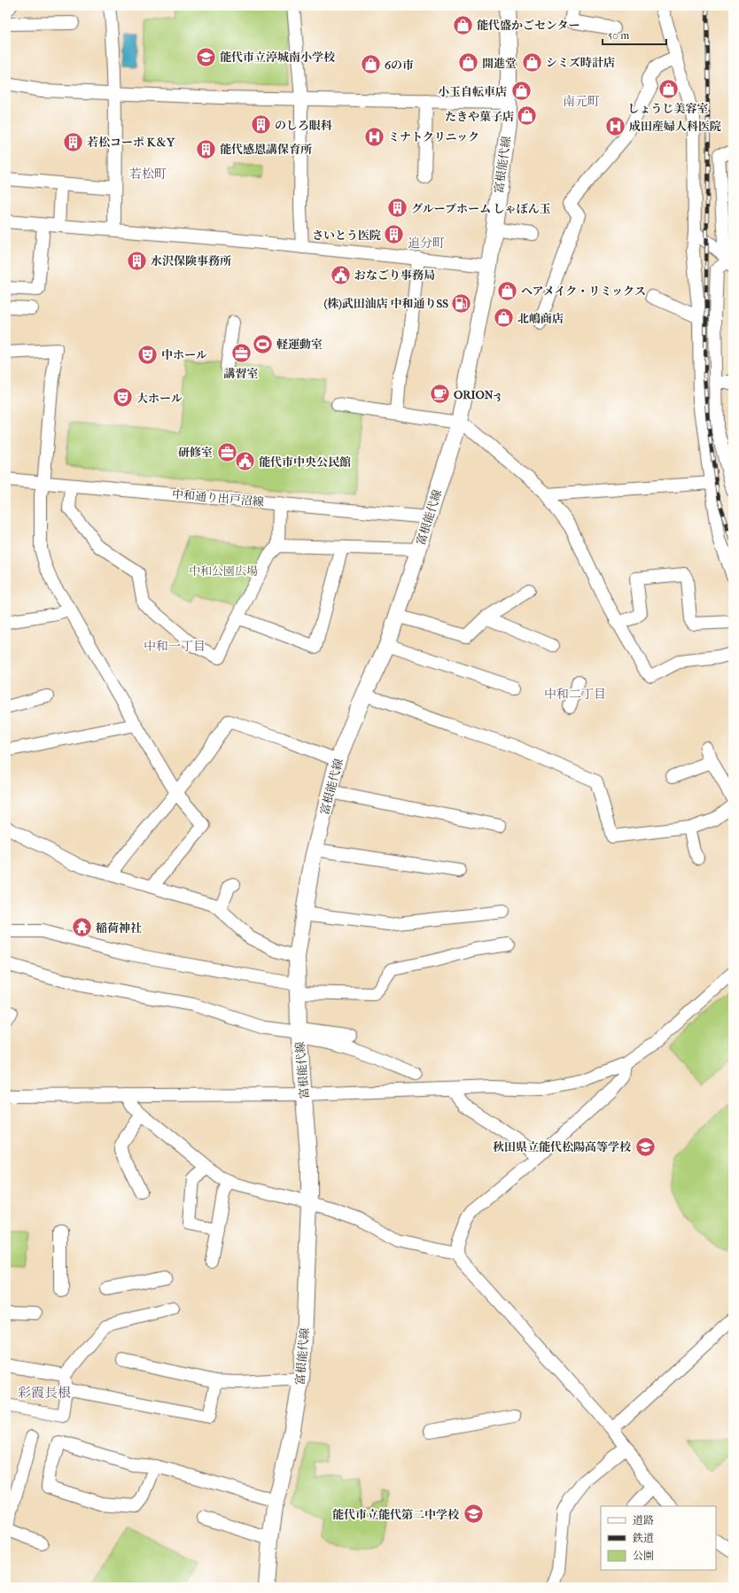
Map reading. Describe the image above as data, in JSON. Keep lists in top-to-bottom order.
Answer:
{
  "streets": {
    "main road": ["富根能代線"],
    "street": ["中和通り出戸沼線"]
  },
  "crossings": [
    ["富根能代線", "中和通り出戸沼線"]
  ],
  "districts": [
    "南元町",
    "若松町",
    "追分町",
    "中和一丁目",
    "中和二丁目",
    "彩霞長根"
  ],
  "parks": ["中和公園広場"],
  "places": {
    "shop": [
      "能代盛かごセンター",
      "シミズ時計店",
      "開進堂",
      "6の市",
      "しょうじ美容室",
      "小玉自転車店",
      "たきや菓子店",
      "ヘアメイク・リミックス",
      "北嶋商店"
    ],
    "school or university": ["能代市立渟城南小学校", "秋田県立能代松陽高等学校", "能代市立能代第二中学校"],
    "building": [
      "のしろ眼科",
      "若松コーポ K＆Y",
      "能代感恩講保育所",
      "グループホーム しゃぼん玉",
      "さいとう医院",
      "水沢保険事務所"
    ],
    "hospital": ["成田産婦人科医院", "ミナトクリニック"],
    "public building": ["おなごり事務局", "能代市中央公民館"],
    "fuel station": ["(株)武田油店 中和通りSS"],
    "sports": ["軽運動室"],
    "office": ["講習室", "研修室"],
    "theatre": ["中ホール", "大ホール"],
    "cafe": ["ORION-3"],
    "temple": ["稲荷神社"]
  },
  "legend": ["道路", "鉄道", "公園"],
  "scale_bar": "50 m"
}
